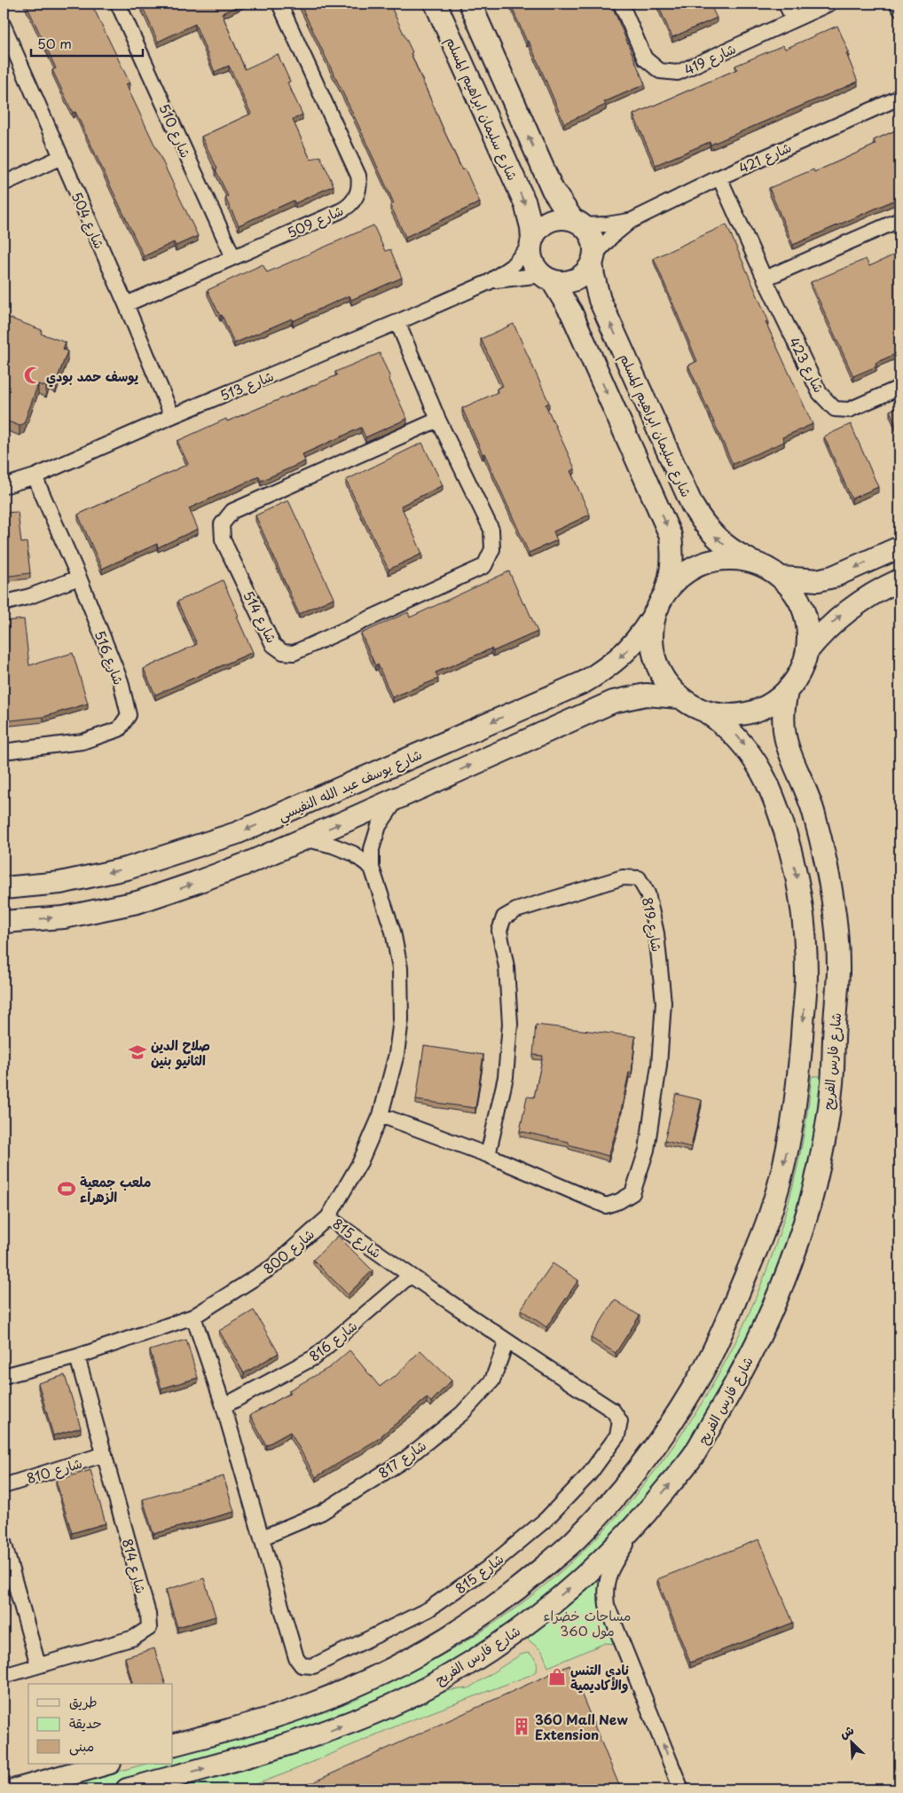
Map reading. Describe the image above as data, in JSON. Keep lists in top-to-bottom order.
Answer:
{
  "streets": {
    "street": [
      "شارع 419",
      "شارع سليمان ابراهيم المسلم",
      "شارع 510",
      "شارع 421",
      "شارع 504",
      "شارع 509",
      "شارع 423",
      "شارع 513",
      "شارع 514",
      "شارع 516",
      "شارع يوسف عبد الله النفيسي",
      "شارع 819",
      "شارع فارس الفريح",
      "شارع 815",
      "شارع 800",
      "شارع 816",
      "شارع 817",
      "شارع 810",
      "شارع 814"
    ]
  },
  "crossings": [
    ["شارع سليمان ابراهيم المسلم", "شارع 421"],
    ["شارع سليمان ابراهيم المسلم", "شارع 513"],
    ["شارع سليمان ابراهيم المسلم", "شارع يوسف عبد الله النفيسي"],
    ["شارع سليمان ابراهيم المسلم", "شارع فارس الفريح"],
    ["شارع 510", "شارع 509"],
    ["شارع 421", "شارع 423"],
    ["شارع 421", "شارع 513"],
    ["شارع 504", "شارع 509"],
    ["شارع 504", "شارع 513"],
    ["شارع 513", "شارع 514"],
    ["شارع 513", "شارع 516"],
    ["شارع يوسف عبد الله النفيسي", "شارع فارس الفريح"],
    ["شارع 819", "شارع 800"],
    ["شارع 815", "شارع 800"],
    ["شارع 815", "شارع 816"],
    ["شارع 815", "شارع 817"],
    ["شارع 800", "شارع 814"],
    ["شارع 810", "شارع 814"]
  ],
  "one_way": ["شارع فارس الفريح"],
  "parks": ["مساحات خضراء 360 مول"],
  "places": {
    "mosque": ["يوسف حمد بودي"],
    "school or university": ["صلاح الدين الثانيو بنين"],
    "sports": ["ملعب جمعية الزهراء"],
    "shop": ["نادي التنس والأكاديمية"],
    "building": ["360 Mall New Extension"]
  },
  "legend": ["طريق", "حديقة", "مبنى"],
  "scale_bar": "50 m",
  "north": "top left"
}
